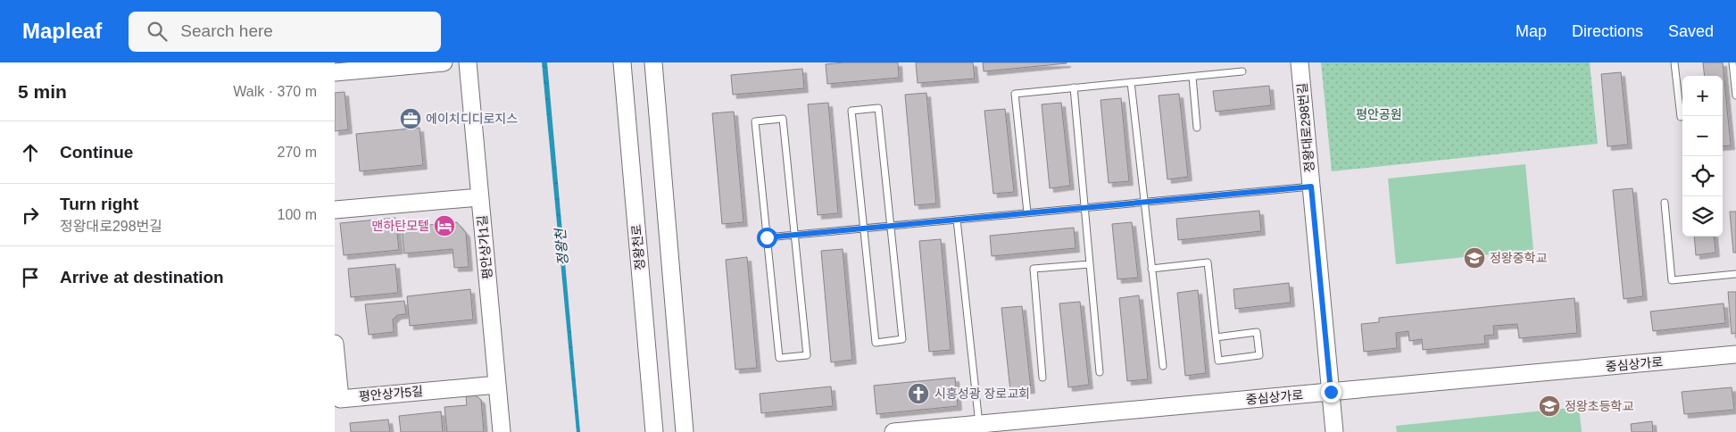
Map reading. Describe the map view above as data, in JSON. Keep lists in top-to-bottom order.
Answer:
{
  "streets": {
    "street": [
      "정왕대로298번길",
      "평안상가1길",
      "정왕천로",
      "중심상가로",
      "평안상가5길"
    ]
  },
  "crossings": [
    ["정왕대로298번길", "중심상가로"],
    ["평안상가1길", "평안상가5길"]
  ],
  "water": ["정왕천"],
  "parks": ["평안공원"],
  "places": {
    "office": ["에이치디디로지스"],
    "hotel": ["맨하탄모텔"],
    "school or university": ["정왕중학교", "정왕초등학교"],
    "church": ["시흥성광 장로교회"]
  },
  "page": {
    "header": "Mapleaf",
    "search": "Search here",
    "nav": ["Map", "Directions", "Saved"],
    "heading": ["5 min", "Walk · 370 m"],
    "map_buttons": ["+", "−"],
    "list": [
      ["Continue", "270 m"],
      ["Turn right", "정왕대로298번길", "100 m"],
      "Arrive at destination"
    ]
  }
}
